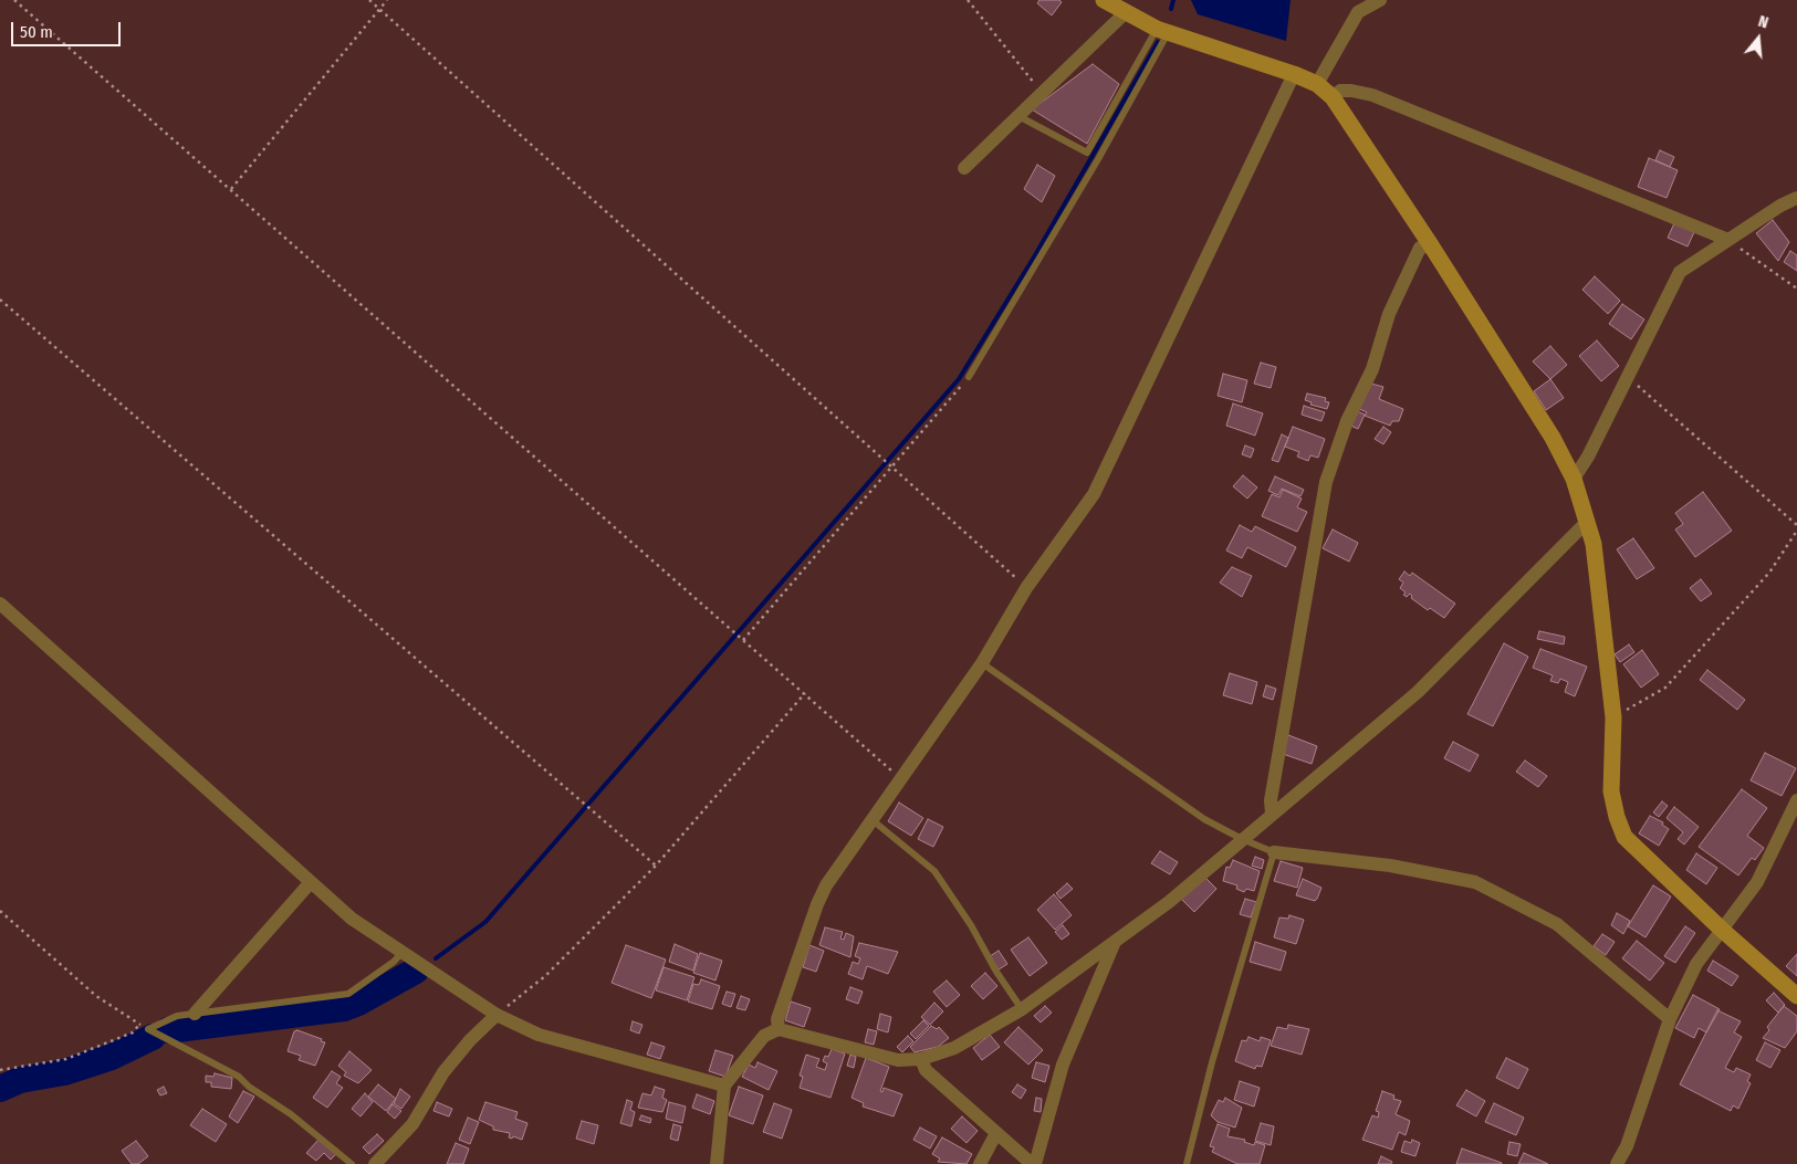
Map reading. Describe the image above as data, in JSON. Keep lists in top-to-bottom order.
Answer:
{
  "scale_bar": "50 m",
  "north": "top"
}
